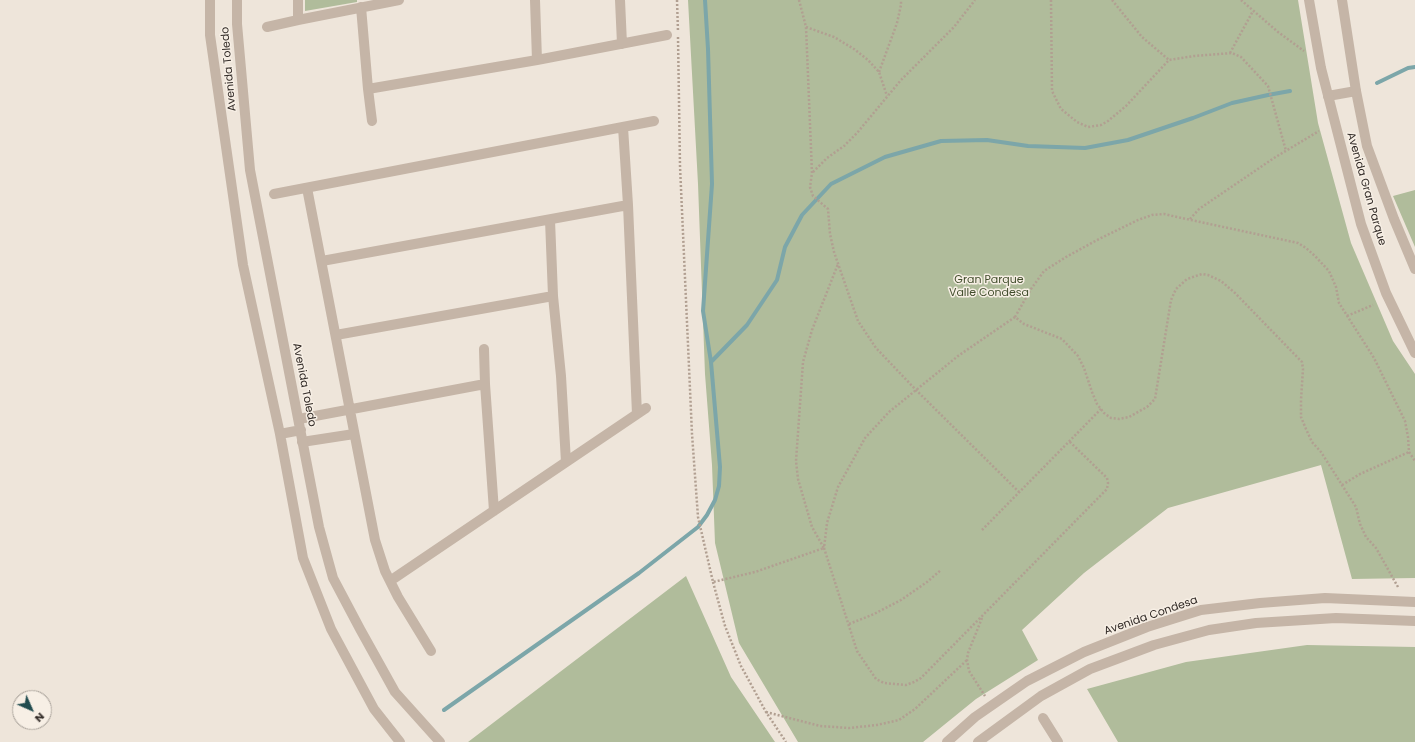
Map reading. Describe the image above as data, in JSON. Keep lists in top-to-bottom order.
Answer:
{
  "streets": {
    "street": ["Avenida Toledo", "Avenida Gran Parque", "Avenida Condesa"]
  },
  "parks": ["Gran Parque Valle Condesa"],
  "north": "bottom right"
}
